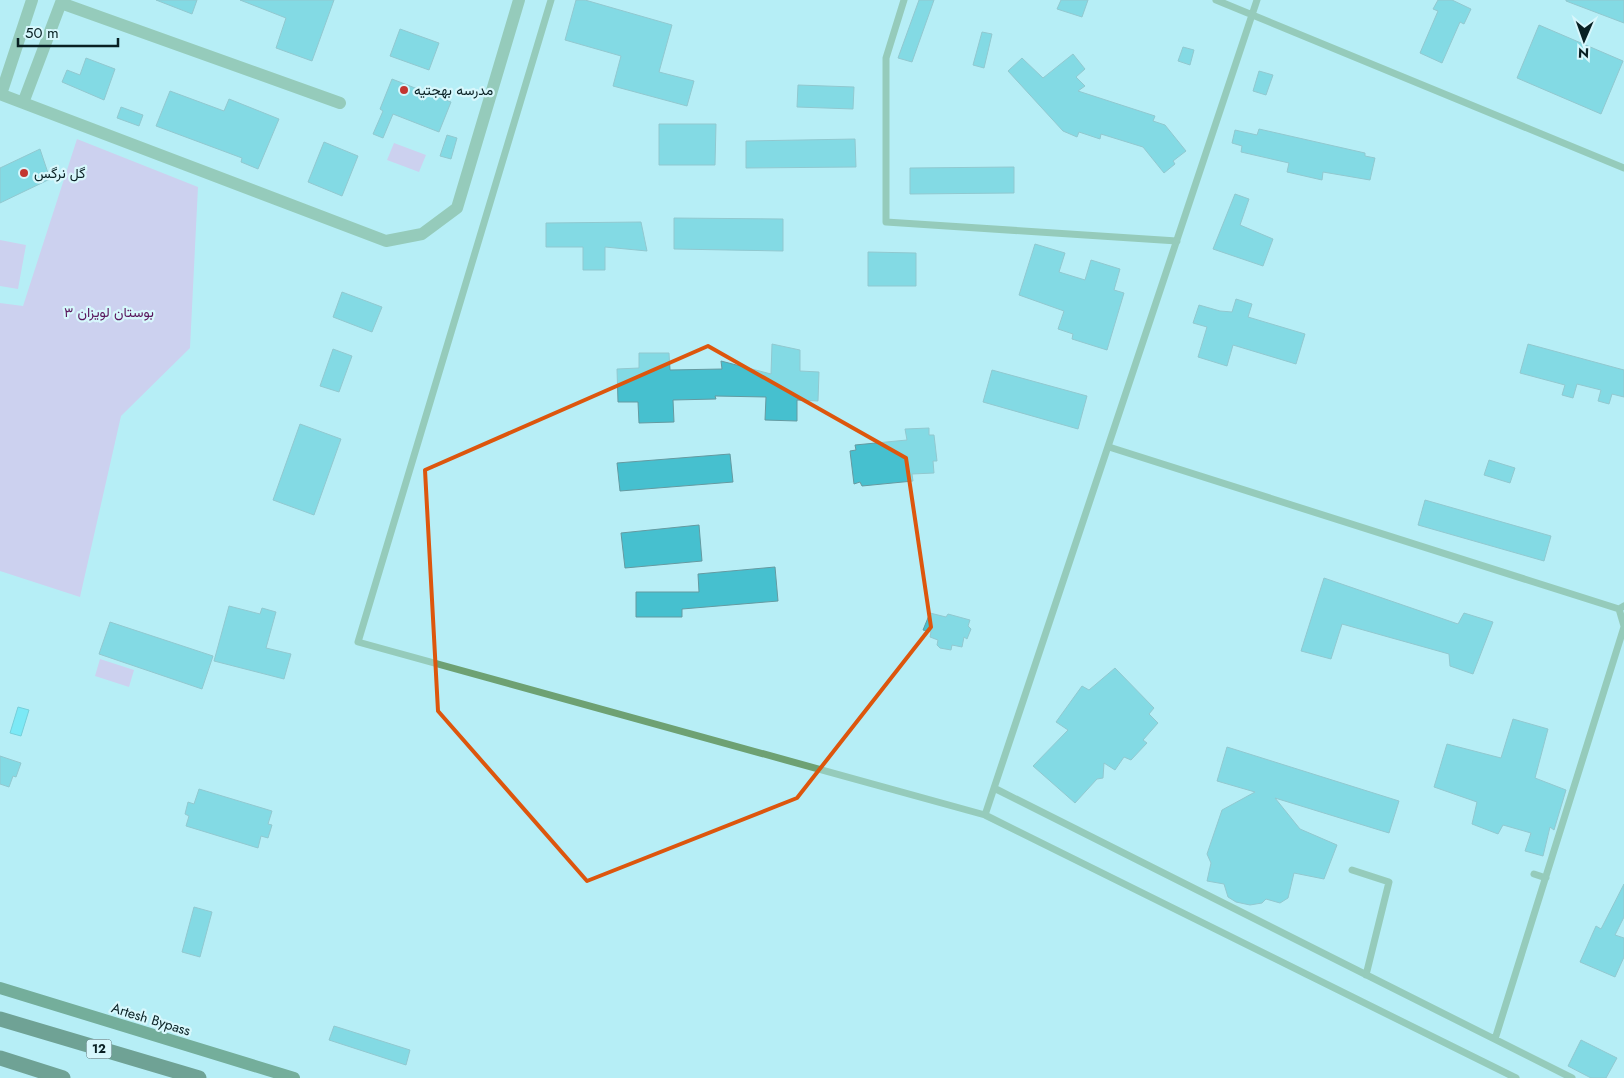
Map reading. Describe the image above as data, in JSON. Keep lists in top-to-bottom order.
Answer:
{
  "streets": {
    "highway": ["12"],
    "main road": ["Artesh Bypass"]
  },
  "parks": ["بوستان لویزان ۳"],
  "places": ["مدرسه بهجتیه", "گل نرگس"],
  "scale_bar": "50 m",
  "north": "bottom"
}
